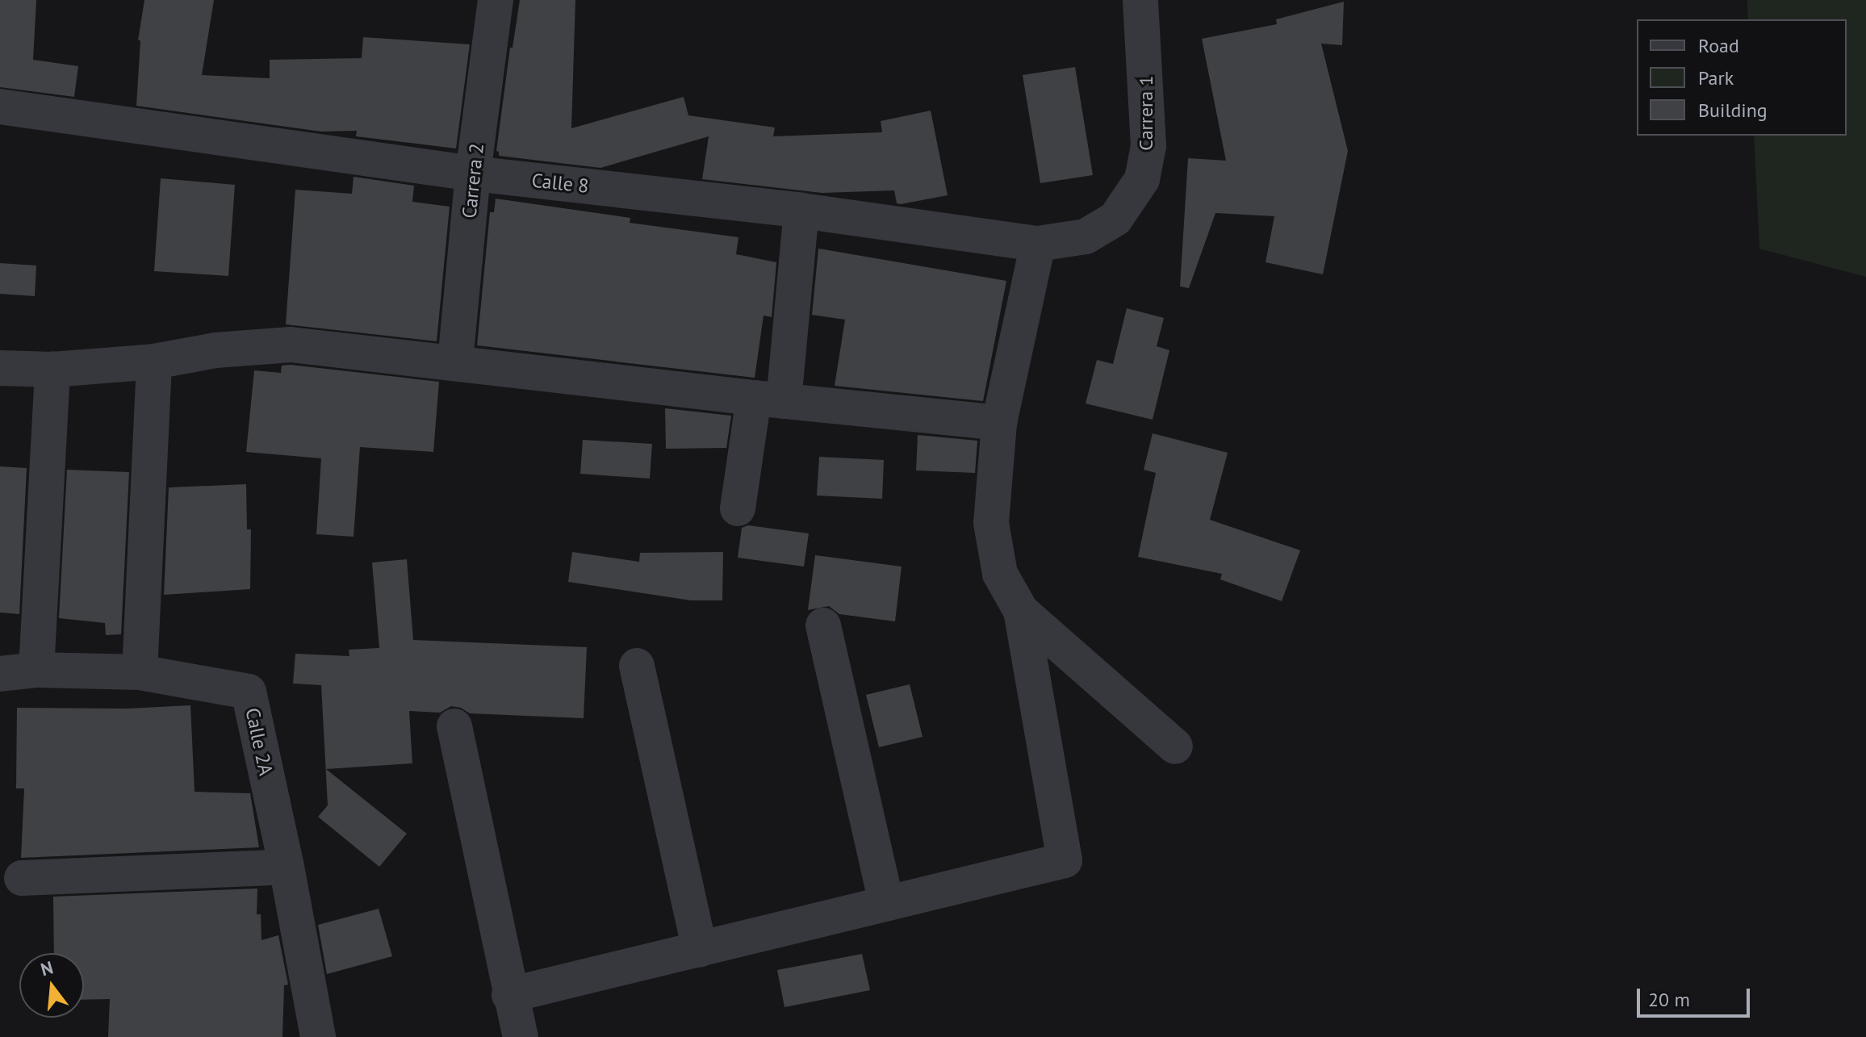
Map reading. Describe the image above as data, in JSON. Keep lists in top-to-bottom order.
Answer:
{
  "streets": {
    "street": [
      "Carrera 1",
      "Carrera 2",
      "Calle 8",
      "Calle 2A"
    ]
  },
  "crossings": [
    ["Carrera 1", "Calle 8"],
    ["Carrera 2", "Calle 8"]
  ],
  "legend": ["Road", "Park", "Building"],
  "scale_bar": "20 m",
  "north": "top"
}
